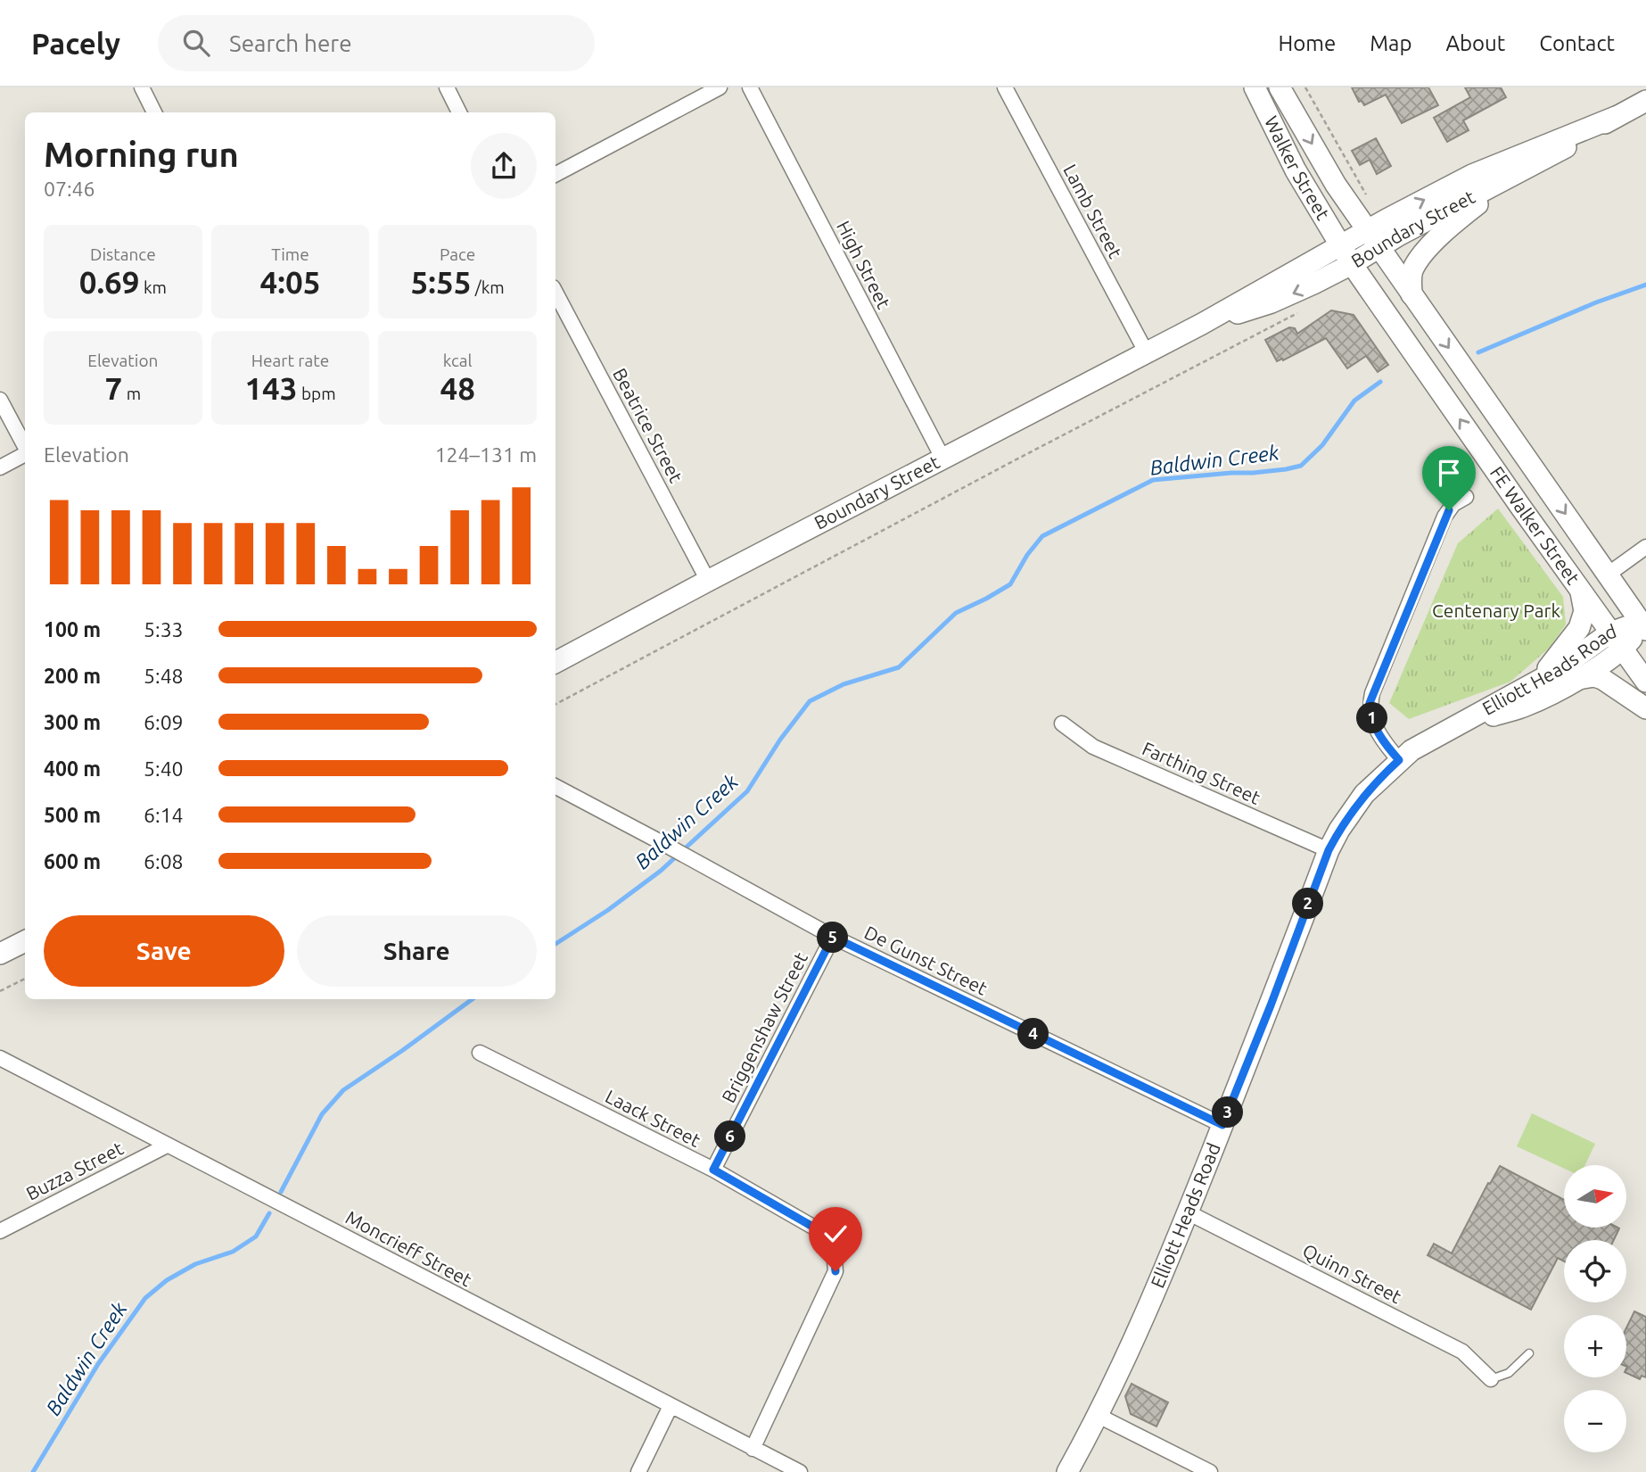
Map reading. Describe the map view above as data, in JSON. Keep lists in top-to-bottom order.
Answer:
{
  "streets": {
    "street": [
      "Walker Street",
      "Lamb Street",
      "Boundary Street",
      "High Street",
      "Beatrice Street",
      "FE Walker Street",
      "Elliott Heads Road",
      "Farthing Street",
      "De Gunst Street",
      "Briggenshaw Street",
      "Laack Street",
      "Buzza Street",
      "Moncrieff Street",
      "Quinn Street"
    ]
  },
  "crossings": [
    ["Walker Street", "Boundary Street"],
    ["Walker Street", "FE Walker Street"],
    ["Lamb Street", "Boundary Street"],
    ["Boundary Street", "High Street"],
    ["Boundary Street", "Beatrice Street"],
    ["Boundary Street", "FE Walker Street"],
    ["FE Walker Street", "Elliott Heads Road"],
    ["Elliott Heads Road", "Farthing Street"],
    ["Elliott Heads Road", "De Gunst Street"],
    ["Elliott Heads Road", "Quinn Street"],
    ["De Gunst Street", "Briggenshaw Street"],
    ["Briggenshaw Street", "Laack Street"],
    ["Laack Street", "Moncrieff Street"],
    ["Buzza Street", "Moncrieff Street"]
  ],
  "water": ["Baldwin Creek"],
  "parks": ["Centenary Park"],
  "north": "right",
  "page": {
    "header": "Pacely",
    "search": "Search here",
    "nav": [
      "Home",
      "Map",
      "About",
      "Contact"
    ],
    "heading": ["Morning run", "07:46"],
    "stats": [
      ["Distance", "0.69 km"],
      ["Time", "4:05"],
      ["Pace", "5:55 /km"],
      ["Elevation", "7 m"],
      ["Heart rate", "143 bpm"],
      ["kcal", "48"]
    ],
    "chart": ["Elevation", "124–131 m"],
    "list": [
      {
        "name": "100 m",
        "note": "5:33"
      },
      {
        "name": "200 m",
        "note": "5:48"
      },
      {
        "name": "300 m",
        "note": "6:09"
      },
      {
        "name": "400 m",
        "note": "5:40"
      },
      {
        "name": "500 m",
        "note": "6:14"
      },
      {
        "name": "600 m",
        "note": "6:08"
      }
    ],
    "pins": [
      "1",
      "2",
      "5",
      "4",
      "3",
      "6"
    ],
    "buttons": ["Save", "Share"],
    "map_buttons": ["+", "−"]
  }
}
